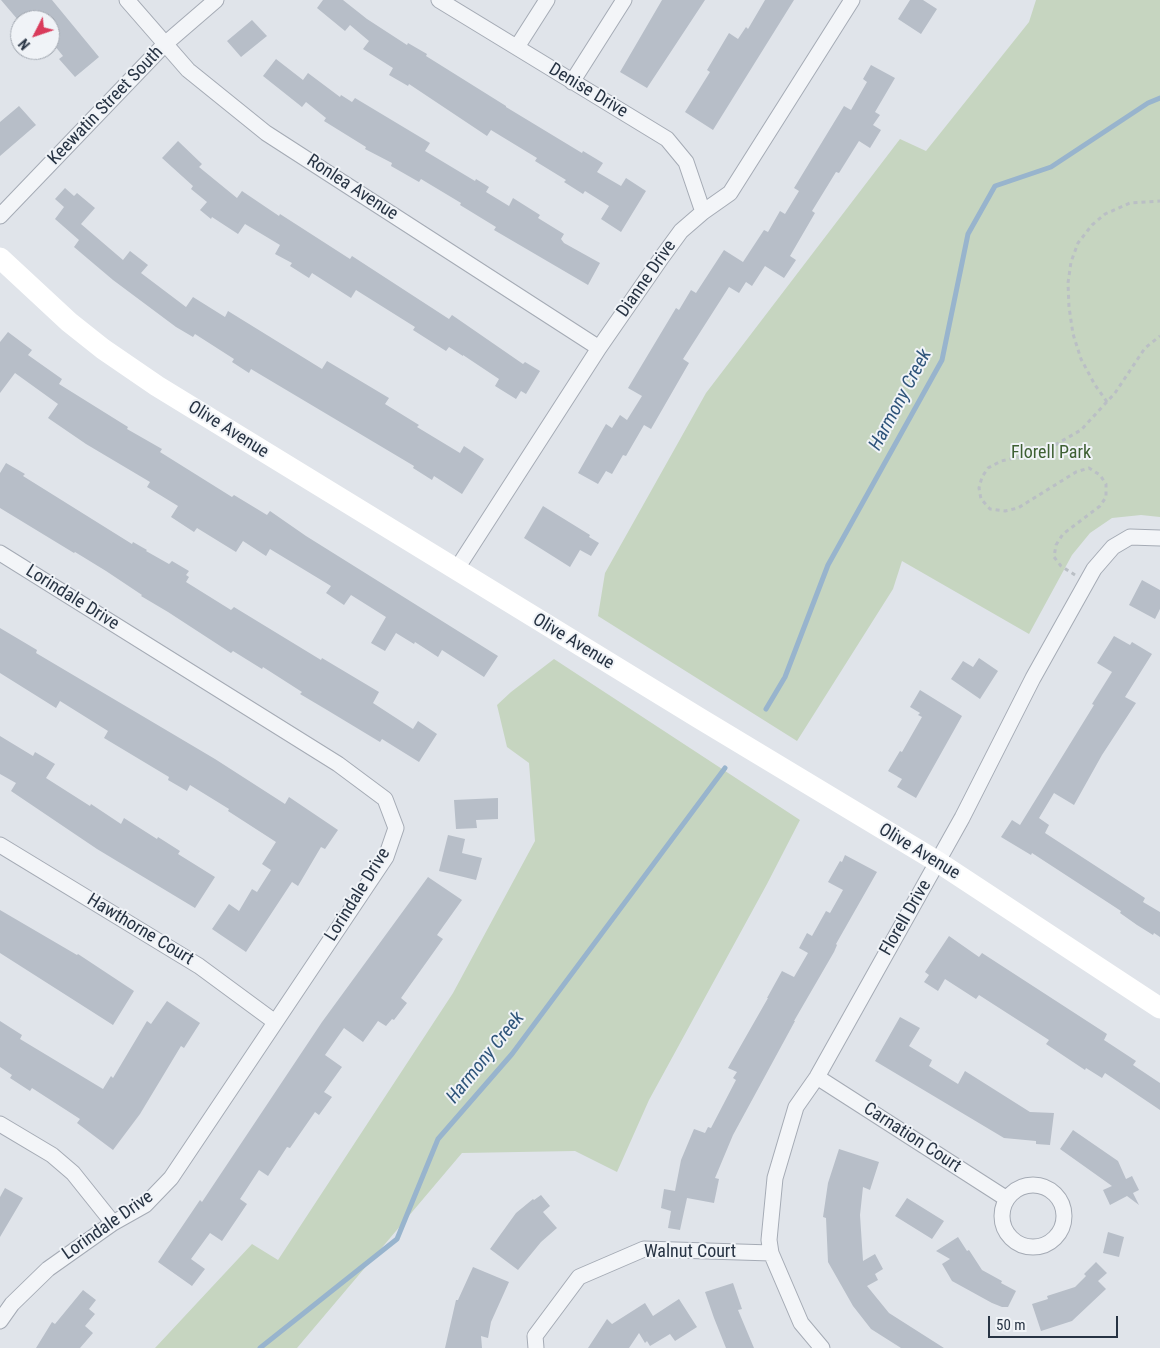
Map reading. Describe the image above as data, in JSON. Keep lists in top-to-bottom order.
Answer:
{
  "streets": {
    "main road": ["Olive Avenue"],
    "street": [
      "Denise Drive",
      "Keewatin Street South",
      "Ronlea Avenue",
      "Dianne Drive",
      "Lorindale Drive",
      "Florell Drive",
      "Hawthorne Court",
      "Carnation Court",
      "Walnut Court"
    ]
  },
  "crossings": [
    ["Denise Drive", "Dianne Drive"],
    ["Keewatin Street South", "Ronlea Avenue"],
    ["Ronlea Avenue", "Dianne Drive"],
    ["Dianne Drive", "Olive Avenue"],
    ["Olive Avenue", "Florell Drive"],
    ["Lorindale Drive", "Hawthorne Court"],
    ["Florell Drive", "Carnation Court"],
    ["Florell Drive", "Walnut Court"]
  ],
  "water": ["Harmony Creek"],
  "parks": ["Florell Park"],
  "scale_bar": "50 m",
  "north": "bottom left"
}
